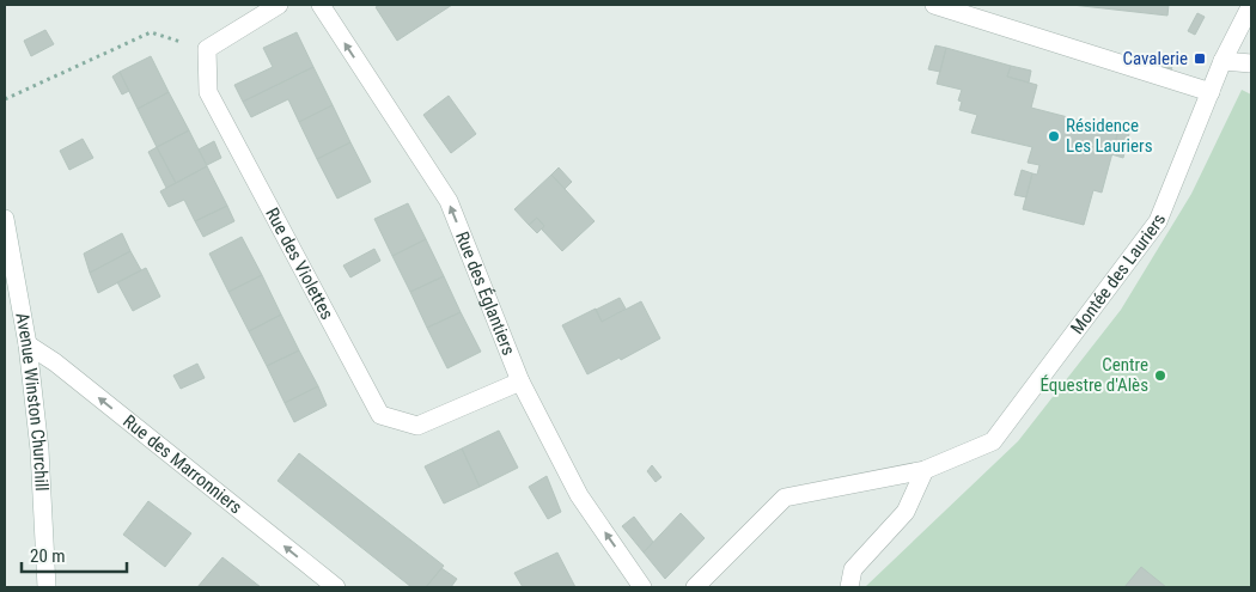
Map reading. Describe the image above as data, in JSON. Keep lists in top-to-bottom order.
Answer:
{
  "streets": {
    "street": [
      "Rue des Violettes",
      "Montée des Lauriers",
      "Rue des Églantiers",
      "Avenue Winston Churchill",
      "Rue des Marronniers"
    ]
  },
  "crossings": [
    ["Rue des Violettes", "Rue des Églantiers"],
    ["Avenue Winston Churchill", "Rue des Marronniers"]
  ],
  "one_way": ["Rue des Églantiers", "Rue des Marronniers"],
  "places": {
    "transit": ["Cavalerie"],
    "other": ["Résidence Les Lauriers", "Centre Équestre d'Alès"]
  },
  "scale_bar": "20 m"
}
